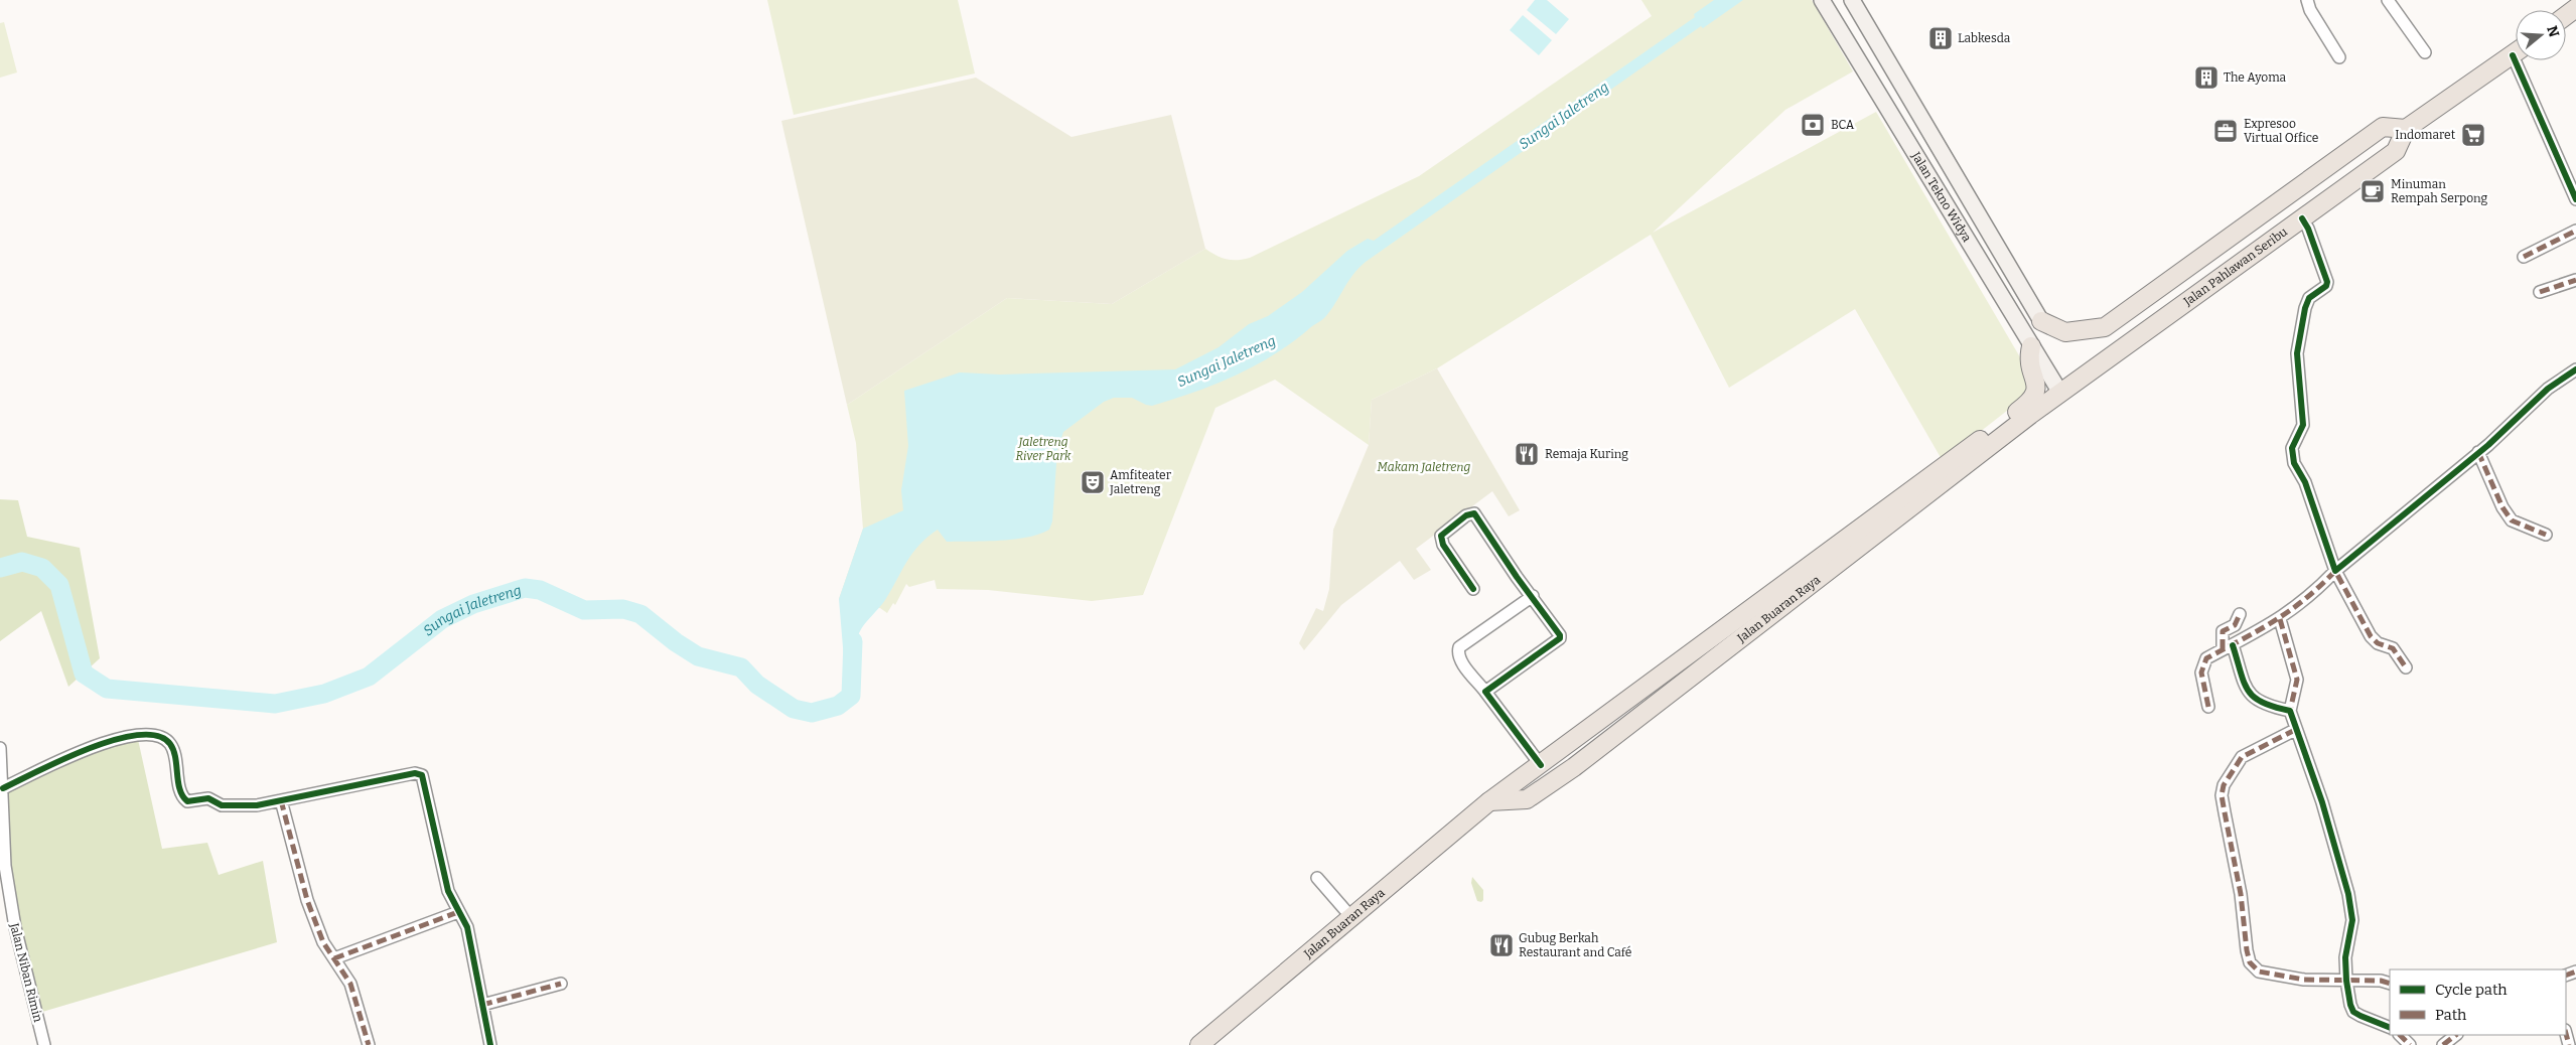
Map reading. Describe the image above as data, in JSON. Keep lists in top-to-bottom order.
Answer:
{
  "streets": {
    "main road": ["Jalan Tekno Widya", "Jalan Pahlawan Seribu", "Jalan Buaran Raya"],
    "street": ["Jalan Niban Rimin"]
  },
  "crossings": [
    ["Jalan Tekno Widya", "Jalan Pahlawan Seribu"],
    ["Jalan Tekno Widya", "Jalan Buaran Raya"],
    ["Jalan Pahlawan Seribu", "Jalan Buaran Raya"]
  ],
  "water": ["Sungai Jaletreng"],
  "parks": ["Jaletreng River Park", "Makam Jaletreng"],
  "places": {
    "building": ["Labkesda", "The Ayoma"],
    "bank": ["BCA"],
    "office": ["Expresoo Virtual Office"],
    "supermarket": ["Indomaret"],
    "cafe": ["Minuman Rempah Serpong"],
    "restaurant": ["Remaja Kuring", "Gubug Berkah Restaurant and Café"],
    "theatre": ["Amfiteater Jaletreng"]
  },
  "legend": ["Cycle path", "Path"],
  "north": "right"
}
